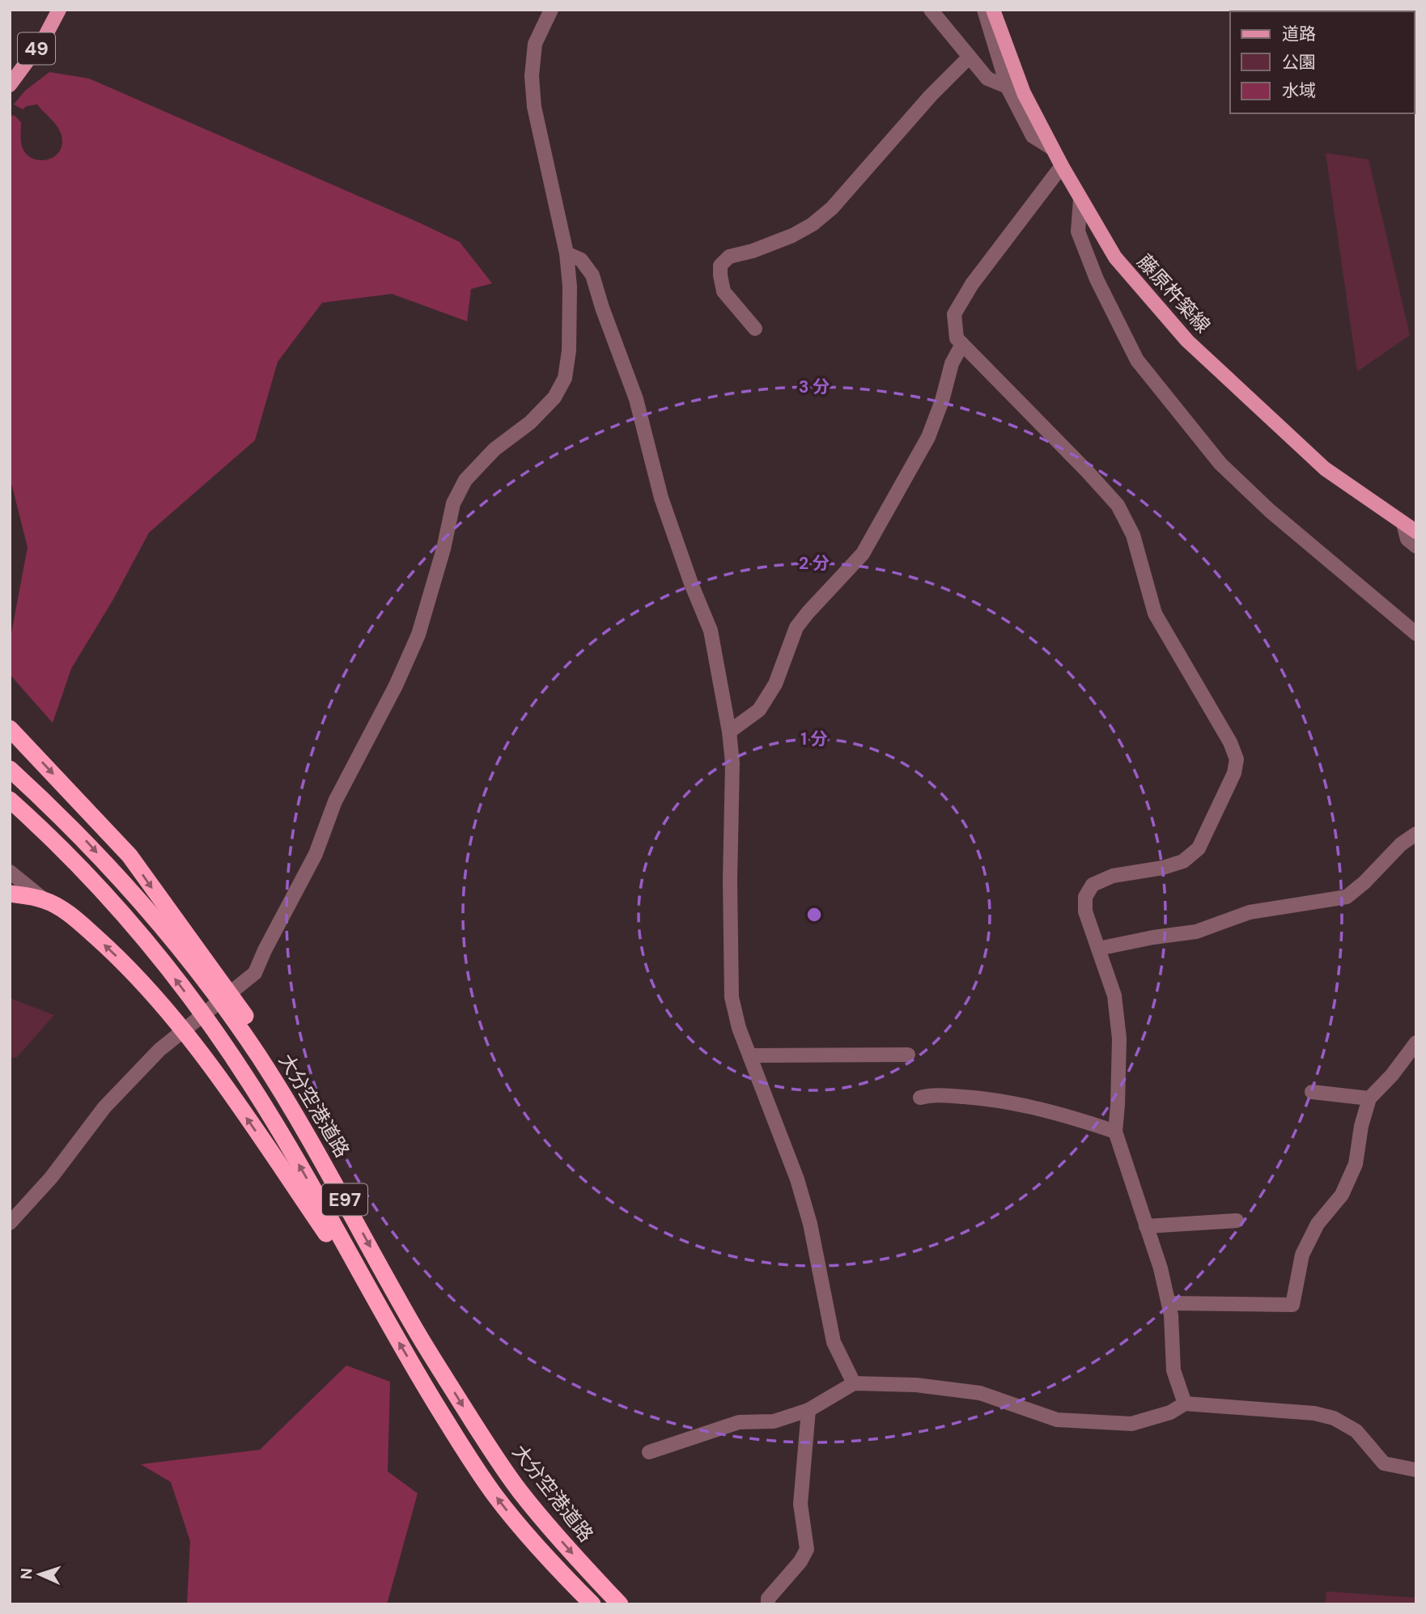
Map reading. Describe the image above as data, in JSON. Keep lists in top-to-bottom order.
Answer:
{
  "streets": {
    "highway": ["大分空港道路", "E97"],
    "main road": ["49", "藤原杵築線"]
  },
  "legend": ["道路", "公園", "水域"],
  "north": "left",
  "rings": ["3 分", "2 分", "1 分"]
}
